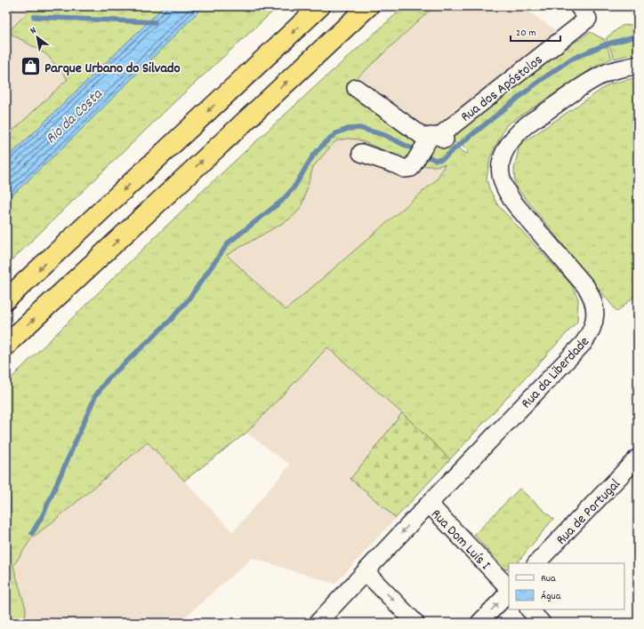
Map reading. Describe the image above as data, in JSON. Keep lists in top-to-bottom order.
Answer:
{
  "streets": {
    "street": [
      "Rua dos Apóstolos",
      "Rua da Liberdade",
      "Rua de Portugal",
      "Rua Dom Luís I"
    ]
  },
  "crossings": [
    ["Rua da Liberdade", "Rua Dom Luís I"]
  ],
  "water": ["Rio da Costa"],
  "places": {
    "shop": ["Parque Urbano do Silvado"]
  },
  "legend": ["Rua", "Água"],
  "scale_bar": "20 m",
  "north": "top left"
}
